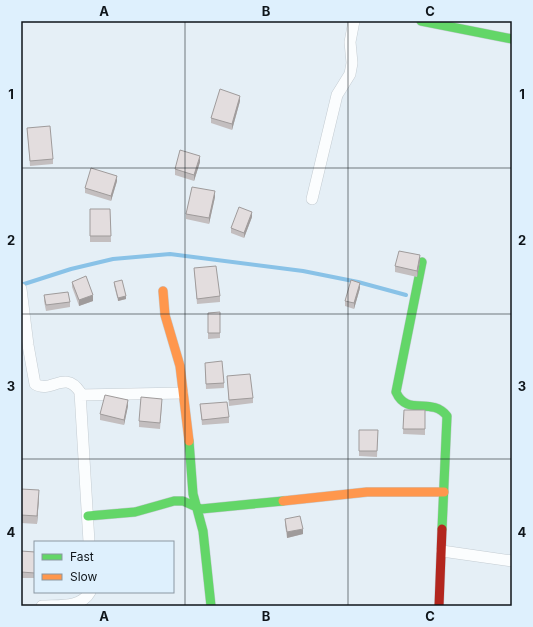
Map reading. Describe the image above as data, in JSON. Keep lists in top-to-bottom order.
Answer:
{
  "legend": ["Fast", "Slow"],
  "grid": {
    "columns": ["A", "B", "C"],
    "rows": [
      "1",
      "2",
      "3",
      "4"
    ]
  }
}
